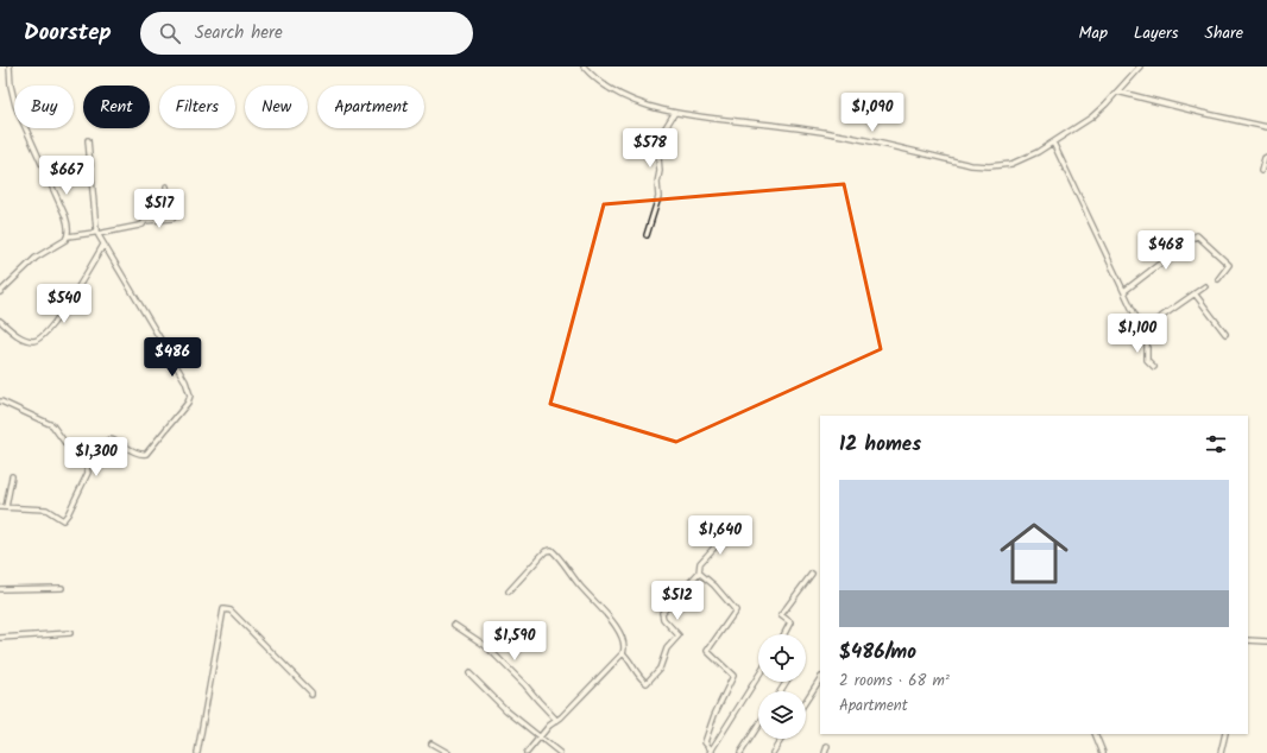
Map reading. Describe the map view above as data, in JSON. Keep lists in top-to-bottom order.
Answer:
{
  "page": {
    "header": "Doorstep",
    "search": "Search here",
    "nav": ["Map", "Layers", "Share"],
    "chip": [
      "Buy",
      "Rent",
      "Filters",
      "New",
      "Apartment"
    ],
    "price": [
      "$1,090",
      "$578",
      "$667",
      "$517",
      "$468",
      "$540",
      "$1,100",
      "$486",
      "$1,300",
      "$1,640",
      "$512",
      "$1,590"
    ],
    "heading": "12 homes",
    "list": [
      {
        "name": "$486/mo",
        "note": "2 rooms · 68 m² · Apartment"
      }
    ]
  }
}
